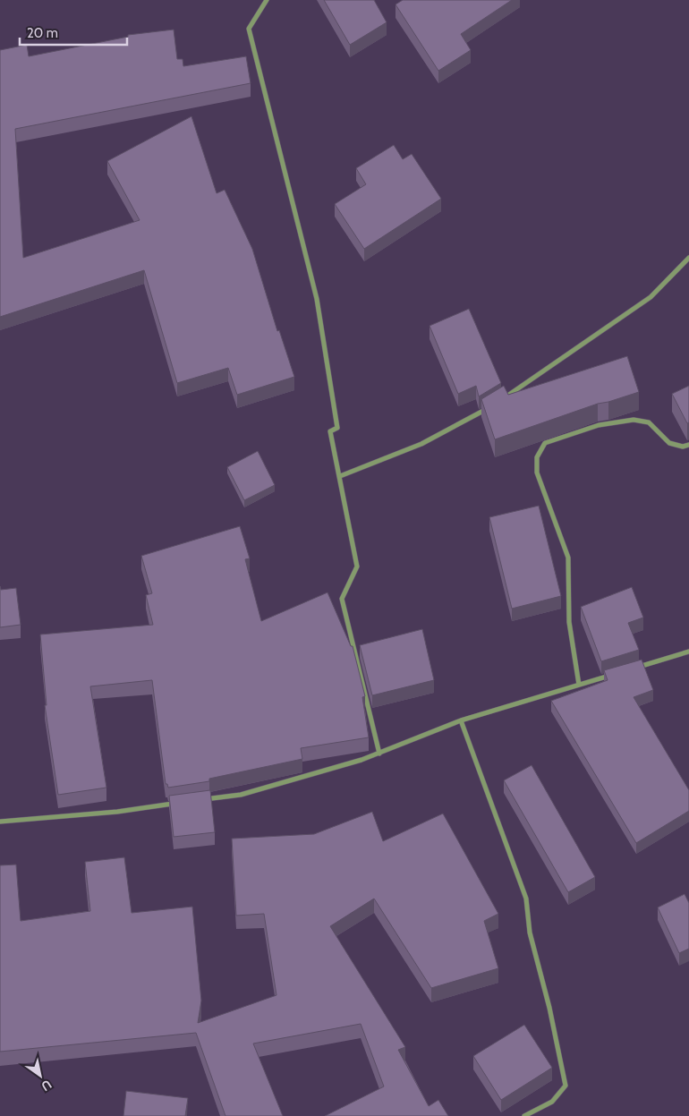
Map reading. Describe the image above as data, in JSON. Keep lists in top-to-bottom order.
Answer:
{
  "scale_bar": "20 m",
  "north": "bottom right"
}
